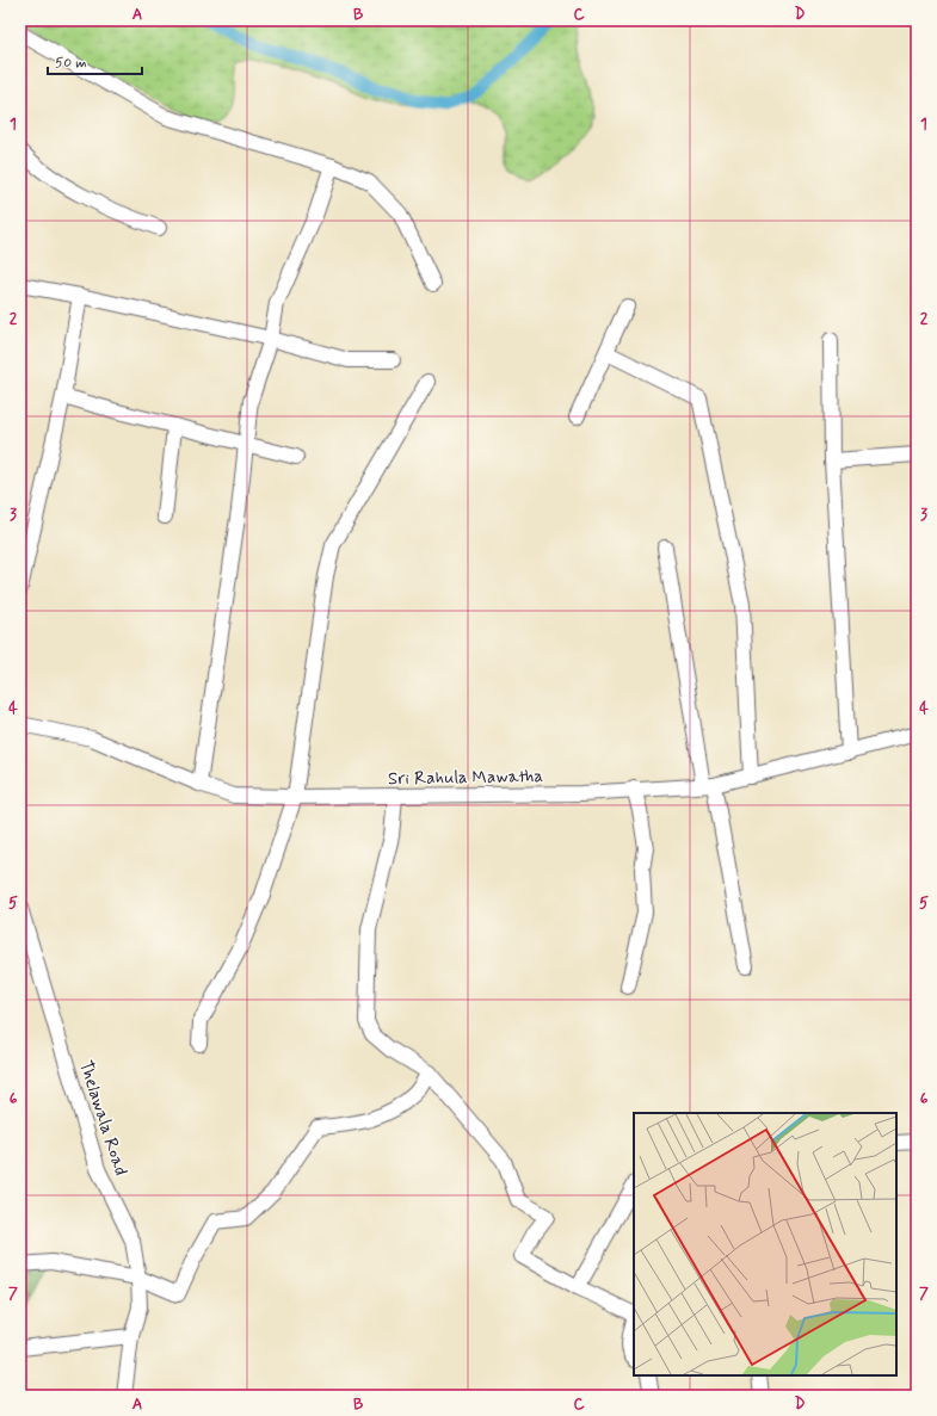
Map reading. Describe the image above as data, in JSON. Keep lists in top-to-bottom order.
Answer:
{
  "streets": {
    "street": ["Sri Rahula Mawatha", "Thelawala Road"]
  },
  "scale_bar": "50 m",
  "grid": {
    "columns": [
      "A",
      "B",
      "C",
      "D"
    ],
    "rows": [
      "1",
      "2",
      "3",
      "4",
      "5",
      "6",
      "7"
    ]
  }
}
